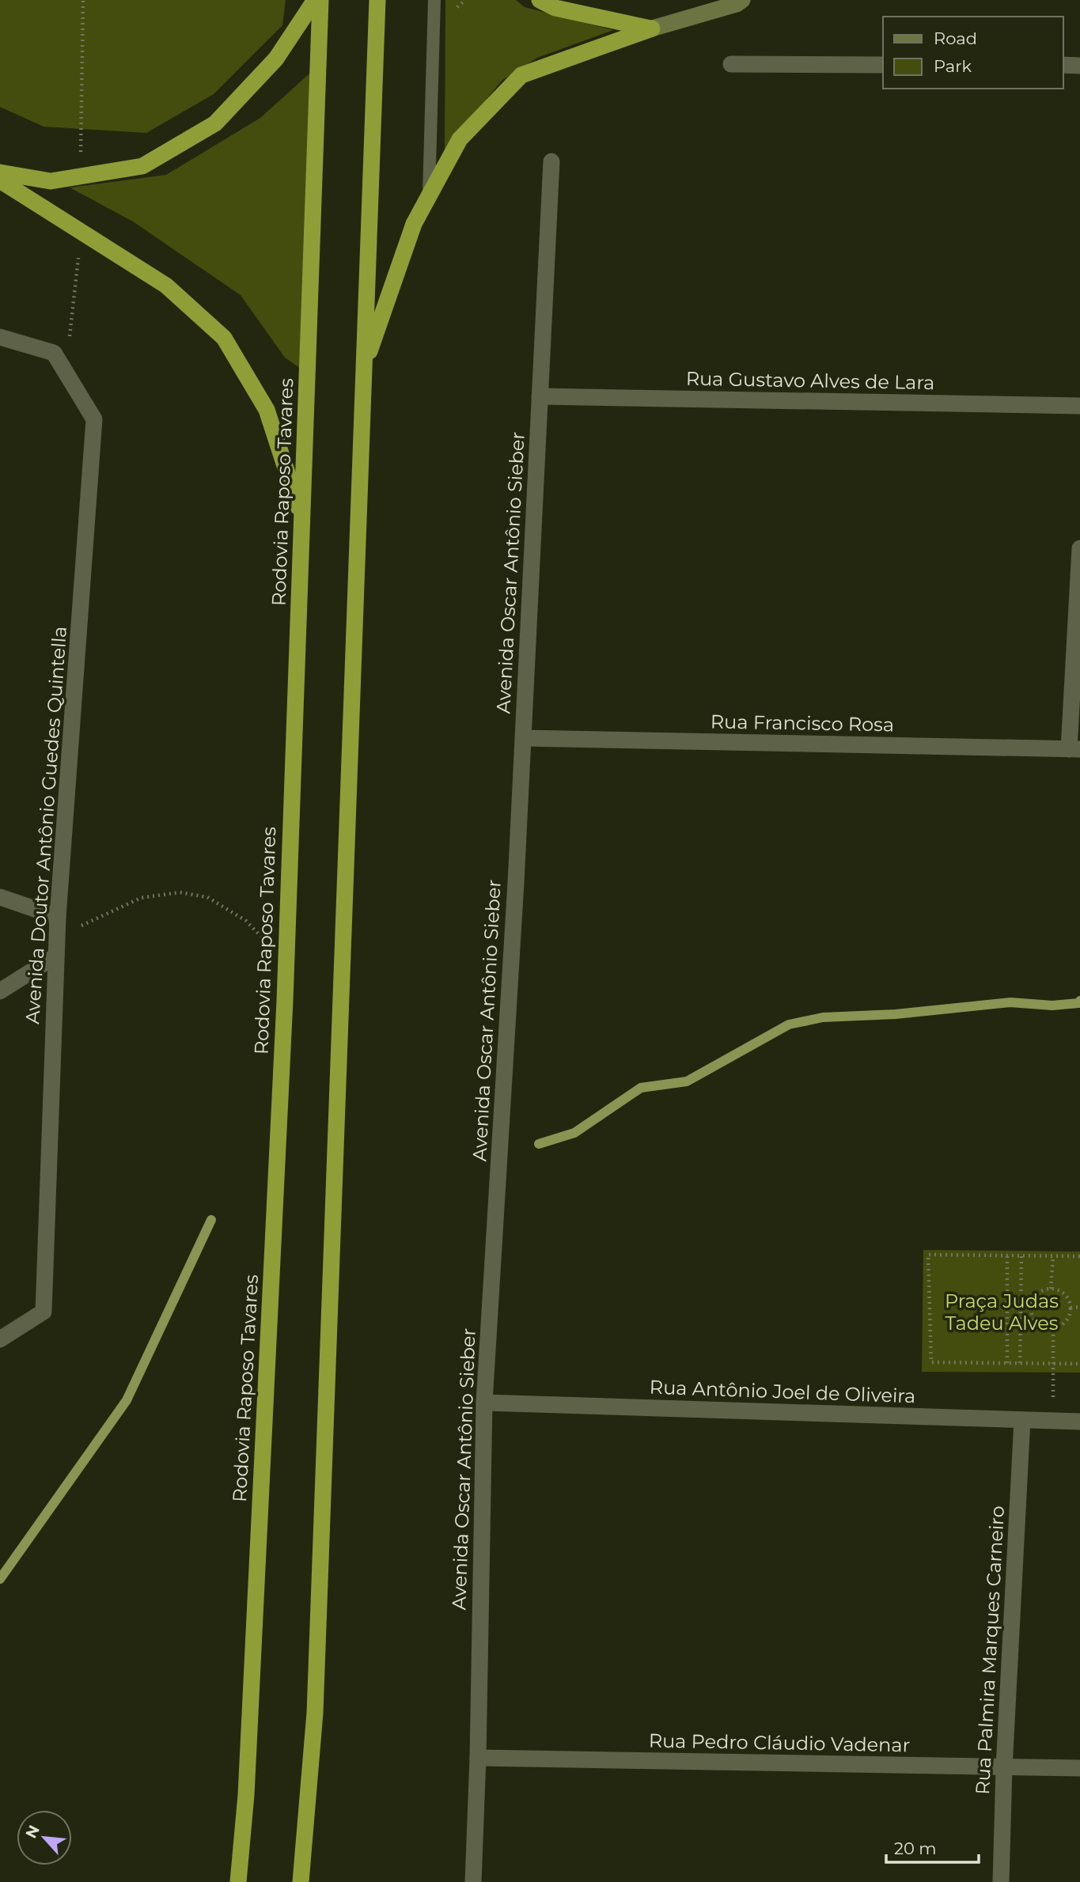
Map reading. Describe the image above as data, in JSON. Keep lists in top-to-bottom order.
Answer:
{
  "streets": {
    "highway": ["Rodovia Raposo Tavares"],
    "street": [
      "Rua Gustavo Alves de Lara",
      "Avenida Oscar Antônio Sieber",
      "Rua Francisco Rosa",
      "Avenida Doutor Antônio Guedes Quintella",
      "Rua Antônio Joel de Oliveira",
      "Rua Palmira Marques Carneiro",
      "Rua Pedro Cláudio Vadenar"
    ]
  },
  "crossings": [
    ["Rua Gustavo Alves de Lara", "Avenida Oscar Antônio Sieber"],
    ["Avenida Oscar Antônio Sieber", "Rua Francisco Rosa"],
    ["Avenida Oscar Antônio Sieber", "Rua Antônio Joel de Oliveira"],
    ["Avenida Oscar Antônio Sieber", "Rua Pedro Cláudio Vadenar"],
    ["Rua Antônio Joel de Oliveira", "Rua Palmira Marques Carneiro"],
    ["Rua Palmira Marques Carneiro", "Rua Pedro Cláudio Vadenar"]
  ],
  "parks": ["Praça Judas Tadeu Alves"],
  "legend": ["Road", "Park"],
  "scale_bar": "20 m",
  "north": "top left"
}
